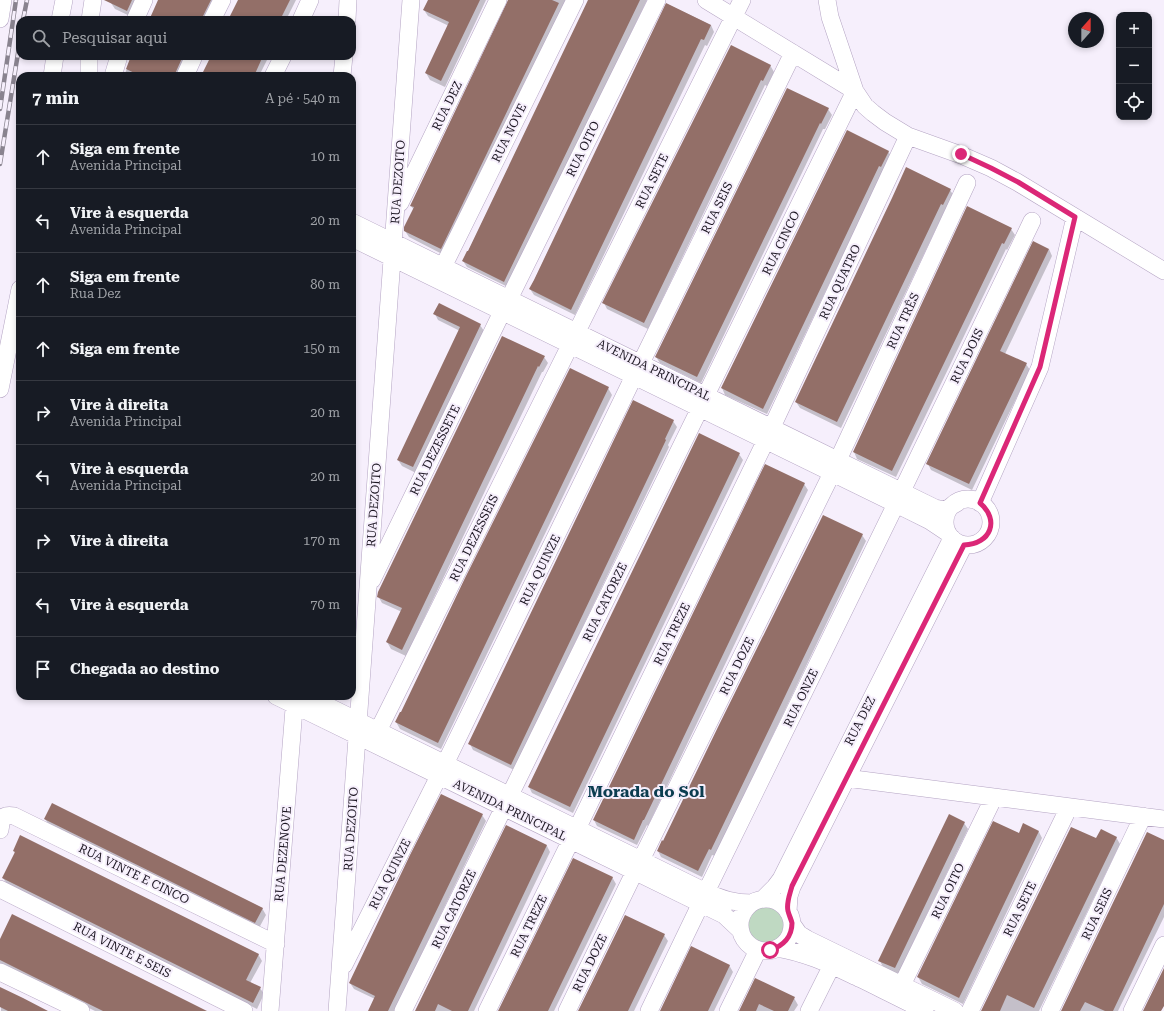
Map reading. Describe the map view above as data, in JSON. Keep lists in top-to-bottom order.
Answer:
{
  "streets": {
    "street": [
      "RUA DEZ",
      "RUA NOVE",
      "RUA OITO",
      "RUA SETE",
      "RUA DEZOITO",
      "RUA SEIS",
      "RUA CINCO",
      "RUA QUATRO",
      "RUA TRÊS",
      "RUA DOIS",
      "AVENIDA PRINCIPAL",
      "RUA DEZESSETE",
      "RUA DEZESSEIS",
      "RUA QUINZE",
      "RUA CATORZE",
      "RUA TREZE",
      "RUA DOZE",
      "RUA ONZE",
      "RUA DEZENOVE",
      "RUA VINTE E CINCO",
      "RUA VINTE E SEIS"
    ]
  },
  "crossings": [
    ["RUA DEZ", "RUA DEZOITO"],
    ["RUA DEZ", "AVENIDA PRINCIPAL"],
    ["RUA NOVE", "AVENIDA PRINCIPAL"],
    ["RUA OITO", "AVENIDA PRINCIPAL"],
    ["RUA OITO", "RUA DEZESSETE"],
    ["RUA SETE", "AVENIDA PRINCIPAL"],
    ["RUA SETE", "RUA DEZESSEIS"],
    ["RUA DEZOITO", "AVENIDA PRINCIPAL"],
    ["RUA DEZOITO", "RUA DEZESSETE"],
    ["RUA DEZOITO", "RUA QUINZE"],
    ["RUA SEIS", "AVENIDA PRINCIPAL"],
    ["RUA SEIS", "RUA QUINZE"],
    ["RUA CINCO", "AVENIDA PRINCIPAL"],
    ["RUA CINCO", "RUA CATORZE"],
    ["RUA QUATRO", "AVENIDA PRINCIPAL"],
    ["RUA QUATRO", "RUA TREZE"],
    ["RUA TRÊS", "AVENIDA PRINCIPAL"],
    ["RUA TRÊS", "RUA DOZE"],
    ["RUA DOIS", "AVENIDA PRINCIPAL"],
    ["RUA DOIS", "RUA ONZE"],
    ["AVENIDA PRINCIPAL", "RUA DEZESSETE"],
    ["AVENIDA PRINCIPAL", "RUA DEZESSEIS"],
    ["AVENIDA PRINCIPAL", "RUA QUINZE"],
    ["AVENIDA PRINCIPAL", "RUA CATORZE"],
    ["AVENIDA PRINCIPAL", "RUA TREZE"],
    ["AVENIDA PRINCIPAL", "RUA DOZE"],
    ["AVENIDA PRINCIPAL", "RUA ONZE"],
    ["RUA DEZENOVE", "RUA VINTE E CINCO"]
  ],
  "districts": ["Morada do Sol"],
  "north": "top",
  "page": {
    "map_buttons": ["+", "−"],
    "search": "Pesquisar aqui",
    "heading": ["7 min", "A pé · 540 m"],
    "list": [
      ["Siga em frente", "Avenida Principal", "10 m"],
      ["Vire à esquerda", "Avenida Principal", "20 m"],
      ["Siga em frente", "Rua Dez", "80 m"],
      ["Siga em frente", "150 m"],
      ["Vire à direita", "Avenida Principal", "20 m"],
      ["Vire à esquerda", "Avenida Principal", "20 m"],
      ["Vire à direita", "170 m"],
      ["Vire à esquerda", "70 m"],
      "Chegada ao destino"
    ]
  }
}
